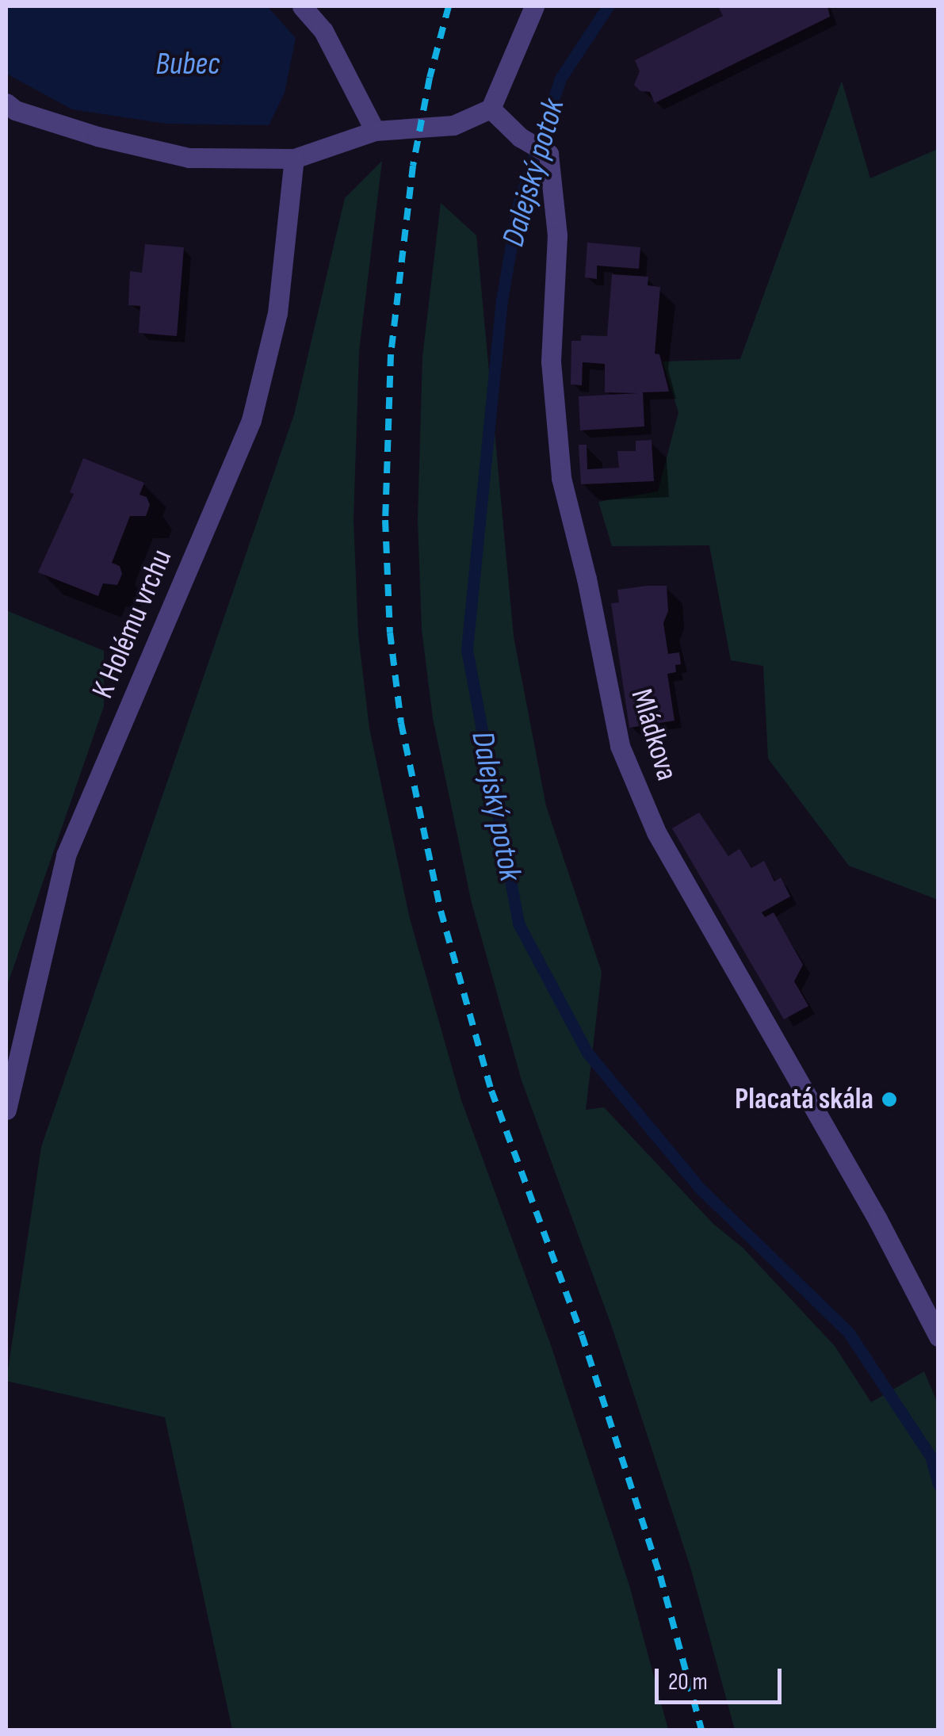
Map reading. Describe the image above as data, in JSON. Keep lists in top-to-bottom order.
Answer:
{
  "streets": {
    "street": ["K Holému vrchu", "Mládkova"]
  },
  "water": ["Bubec", "Dalejský potok"],
  "places": ["Placatá skála"],
  "scale_bar": "20 m"
}
